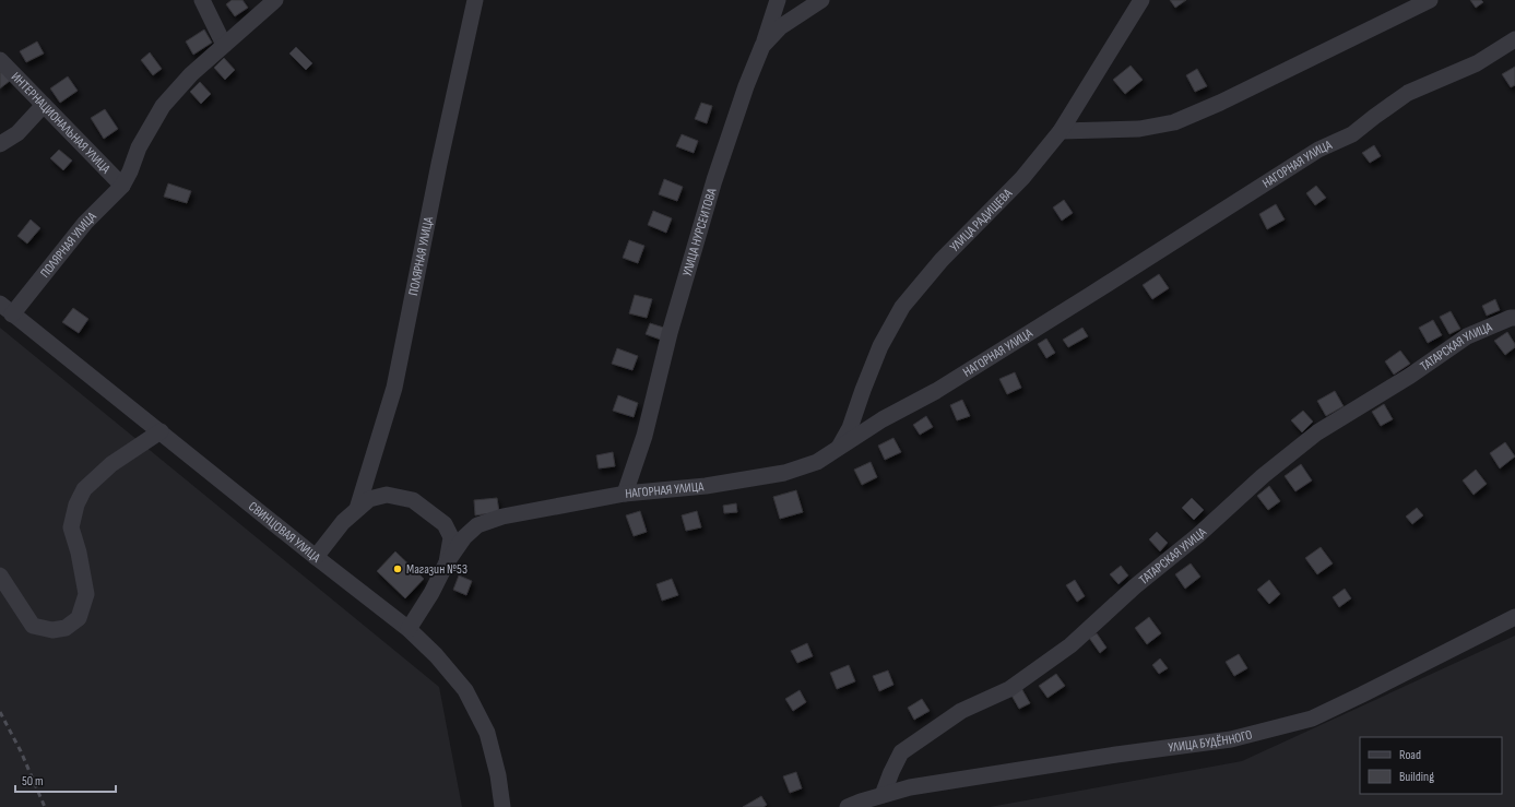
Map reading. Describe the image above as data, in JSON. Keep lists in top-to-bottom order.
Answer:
{
  "streets": {
    "street": [
      "ИНТЕРНАЦИОНАЛЬНАЯ УЛИЦА",
      "НАГОРНАЯ УЛИЦА",
      "УЛИЦА РАДИЩЕВА",
      "УЛИЦА НУРСЕИТОВА",
      "ПОЛЯРНАЯ УЛИЦА",
      "ТАТАРСКАЯ УЛИЦА",
      "СВИНЦОВАЯ УЛИЦА",
      "УЛИЦА БУДЁННОГО"
    ]
  },
  "crossings": [
    ["ИНТЕРНАЦИОНАЛЬНАЯ УЛИЦА", "ПОЛЯРНАЯ УЛИЦА"],
    ["НАГОРНАЯ УЛИЦА", "УЛИЦА РАДИЩЕВА"],
    ["НАГОРНАЯ УЛИЦА", "УЛИЦА НУРСЕИТОВА"],
    ["ПОЛЯРНАЯ УЛИЦА", "СВИНЦОВАЯ УЛИЦА"],
    ["ТАТАРСКАЯ УЛИЦА", "УЛИЦА БУДЁННОГО"]
  ],
  "places": ["Магазин №53"],
  "legend": ["Road", "Building"],
  "scale_bar": "50 m"
}
